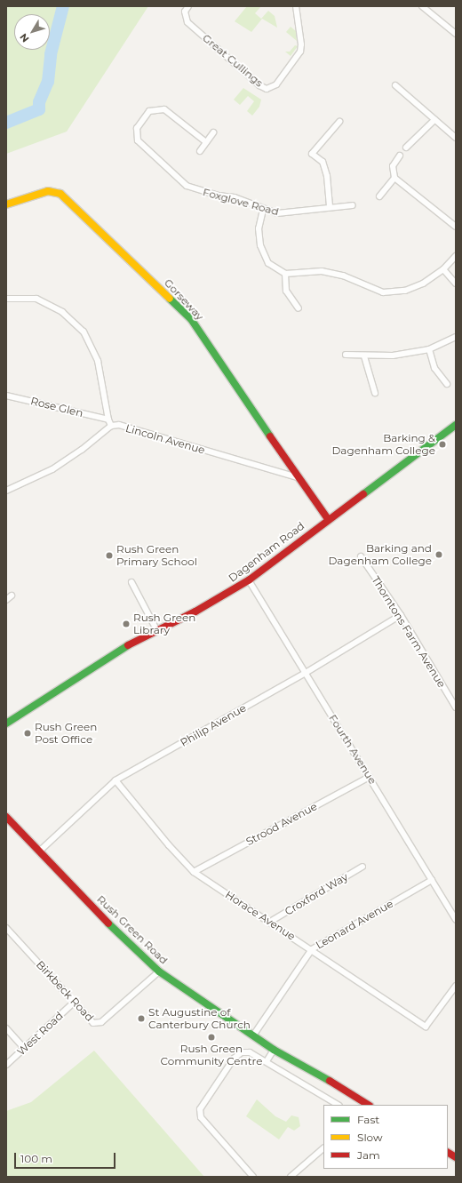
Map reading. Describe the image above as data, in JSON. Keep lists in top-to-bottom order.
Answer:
{
  "streets": {
    "street": [
      "Great Cullings",
      "Foxglove Road",
      "Gorseway",
      "Rose Glen",
      "Lincoln Avenue",
      "Dagenham Road",
      "Thorntons Farm Avenue",
      "Philip Avenue",
      "Fourth Avenue",
      "Strood Avenue",
      "Croxford Way",
      "Horace Avenue",
      "Leonard Avenue",
      "Rush Green Road",
      "Birkbeck Road",
      "West Road"
    ]
  },
  "crossings": [
    ["Gorseway", "Lincoln Avenue"],
    ["Gorseway", "Dagenham Road"],
    ["Dagenham Road", "Fourth Avenue"],
    ["Thorntons Farm Avenue", "Philip Avenue"],
    ["Philip Avenue", "Fourth Avenue"],
    ["Philip Avenue", "Horace Avenue"],
    ["Philip Avenue", "Rush Green Road"],
    ["Fourth Avenue", "Strood Avenue"],
    ["Fourth Avenue", "Leonard Avenue"],
    ["Strood Avenue", "Horace Avenue"],
    ["Croxford Way", "Horace Avenue"],
    ["Horace Avenue", "Leonard Avenue"],
    ["Leonard Avenue", "Rush Green Road"],
    ["Rush Green Road", "Birkbeck Road"],
    ["Birkbeck Road", "West Road"]
  ],
  "places": [
    "Barking & Dagenham College",
    "Barking and Dagenham College",
    "Rush Green Primary School",
    "Rush Green Library",
    "Rush Green Post Office",
    "St Augustine of Canterbury Church",
    "Rush Green Community Centre"
  ],
  "legend": ["Fast", "Slow", "Jam"],
  "scale_bar": "100 m",
  "north": "bottom left"
}
